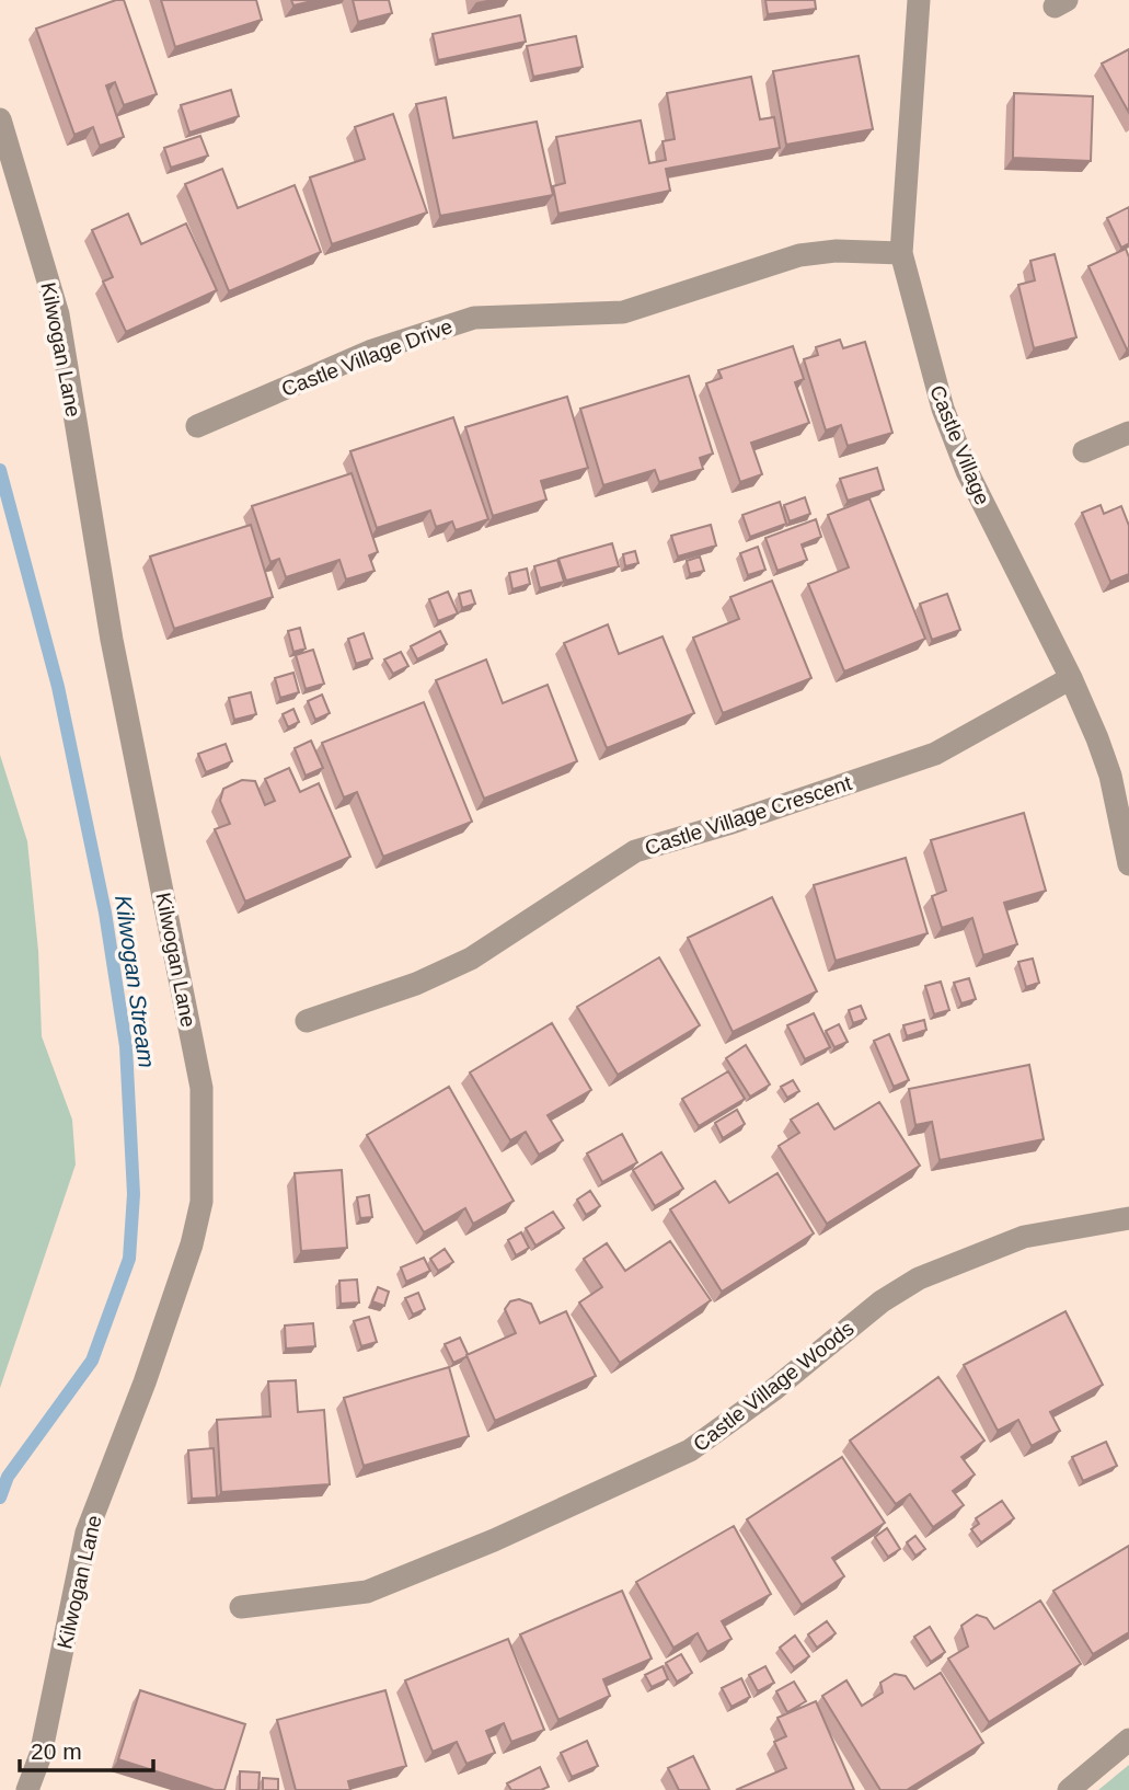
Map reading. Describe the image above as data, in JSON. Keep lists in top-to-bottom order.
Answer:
{
  "streets": {
    "street": [
      "Kilwogan Lane",
      "Castle Village Drive",
      "Castle Village",
      "Castle Village Crescent",
      "Castle Village Woods"
    ]
  },
  "crossings": [
    ["Castle Village Drive", "Castle Village"],
    ["Castle Village", "Castle Village Crescent"]
  ],
  "water": ["Kilwogan Stream"],
  "scale_bar": "20 m"
}
